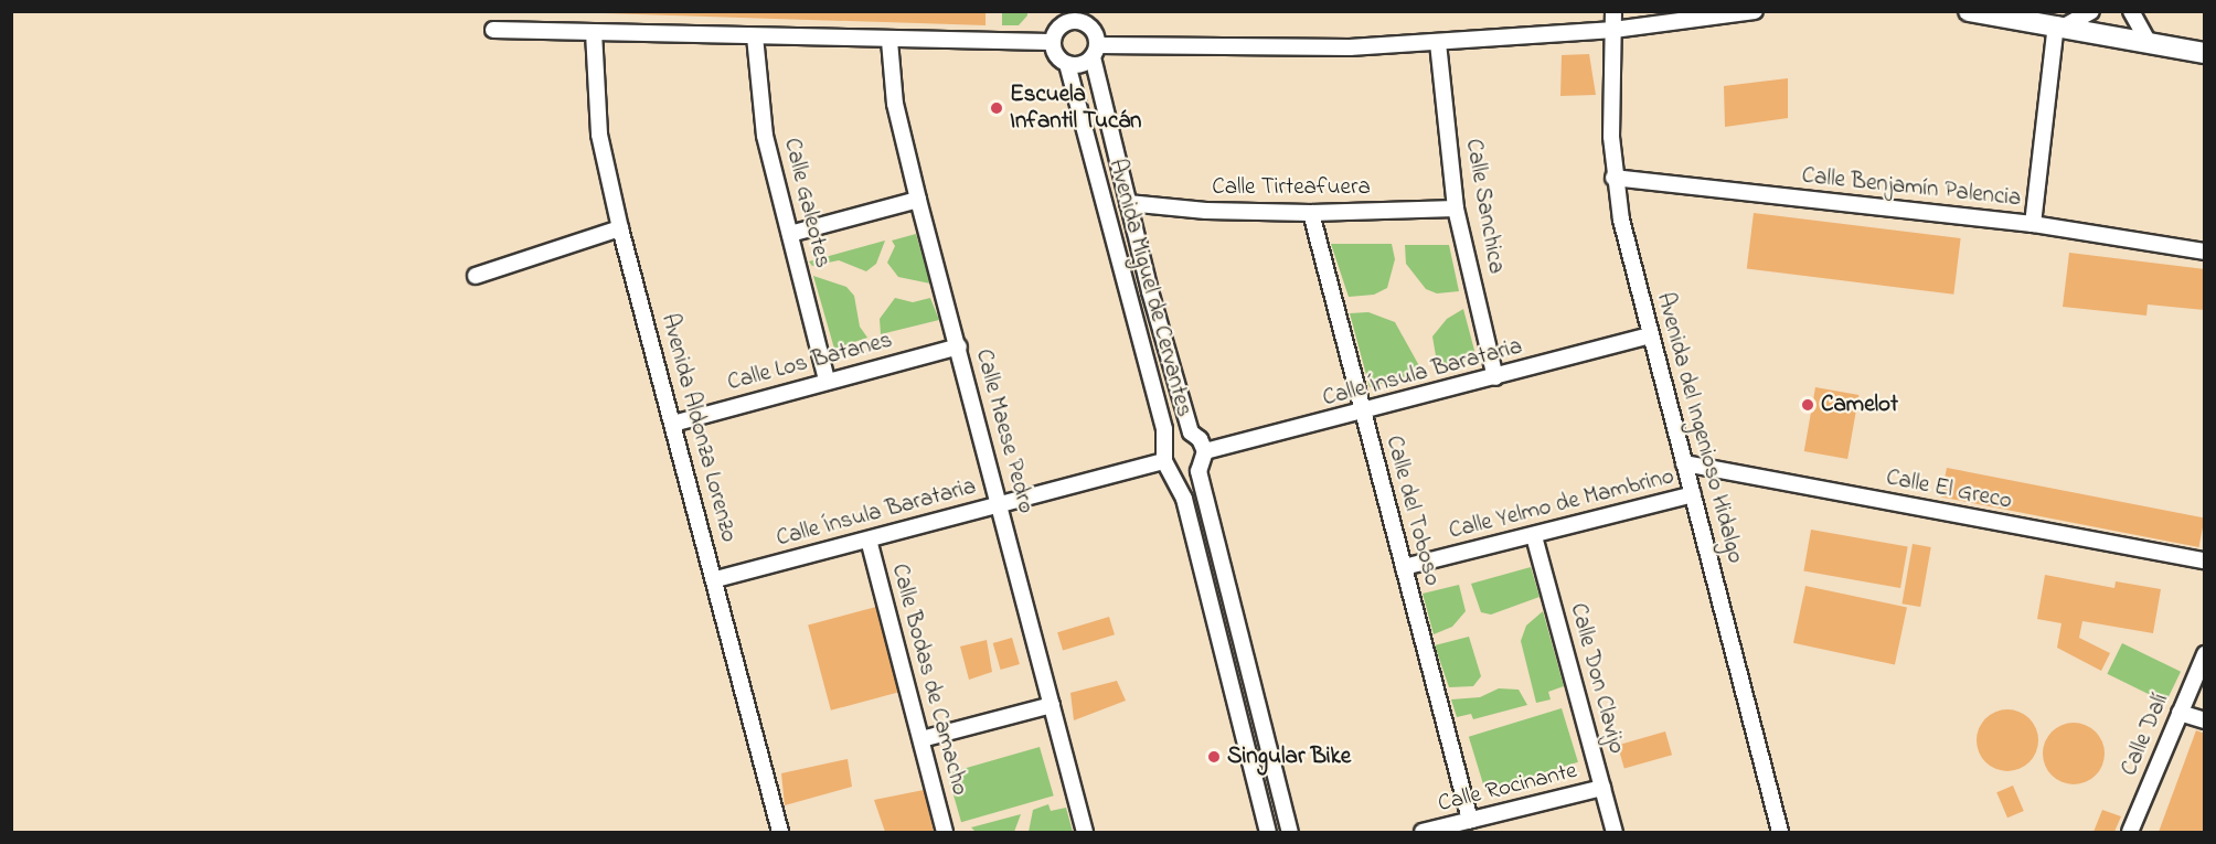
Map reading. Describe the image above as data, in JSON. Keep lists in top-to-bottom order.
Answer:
{
  "streets": {
    "street": [
      "Calle Tirteafuera",
      "Calle Benjamín Palencia",
      "Calle Galeotes",
      "Calle Sanchica",
      "Avenida Miguel de Cervantes",
      "Calle Los Batanes",
      "Calle Ínsula Barataria",
      "Avenida Aldonza Lorenzo",
      "Avenida del Ingenioso Hidalgo",
      "Calle Maese Pedro",
      "Calle El Greco",
      "Calle Yelmo de Mambrino",
      "Calle del Toboso",
      "Calle Don Clavijo",
      "Calle Bodas de Camacho",
      "Calle Dalí",
      "Calle Rocinante"
    ]
  },
  "crossings": [
    ["Calle Tirteafuera", "Calle Sanchica"],
    ["Calle Tirteafuera", "Avenida Miguel de Cervantes"],
    ["Calle Tirteafuera", "Calle del Toboso"],
    ["Calle Benjamín Palencia", "Avenida del Ingenioso Hidalgo"],
    ["Calle Galeotes", "Calle Los Batanes"],
    ["Calle Sanchica", "Calle Ínsula Barataria"],
    ["Avenida Miguel de Cervantes", "Calle Ínsula Barataria"],
    ["Calle Los Batanes", "Avenida Aldonza Lorenzo"],
    ["Calle Los Batanes", "Calle Maese Pedro"],
    ["Calle Ínsula Barataria", "Avenida Aldonza Lorenzo"],
    ["Calle Ínsula Barataria", "Avenida del Ingenioso Hidalgo"],
    ["Calle Ínsula Barataria", "Calle Maese Pedro"],
    ["Calle Ínsula Barataria", "Calle del Toboso"],
    ["Calle Ínsula Barataria", "Calle Bodas de Camacho"],
    ["Avenida del Ingenioso Hidalgo", "Calle El Greco"],
    ["Avenida del Ingenioso Hidalgo", "Calle Yelmo de Mambrino"],
    ["Calle Yelmo de Mambrino", "Calle del Toboso"],
    ["Calle Yelmo de Mambrino", "Calle Don Clavijo"],
    ["Calle del Toboso", "Calle Rocinante"],
    ["Calle Don Clavijo", "Calle Rocinante"]
  ],
  "places": ["Escuela Infantil Tucán", "Camelot", "Singular Bike"]
}
